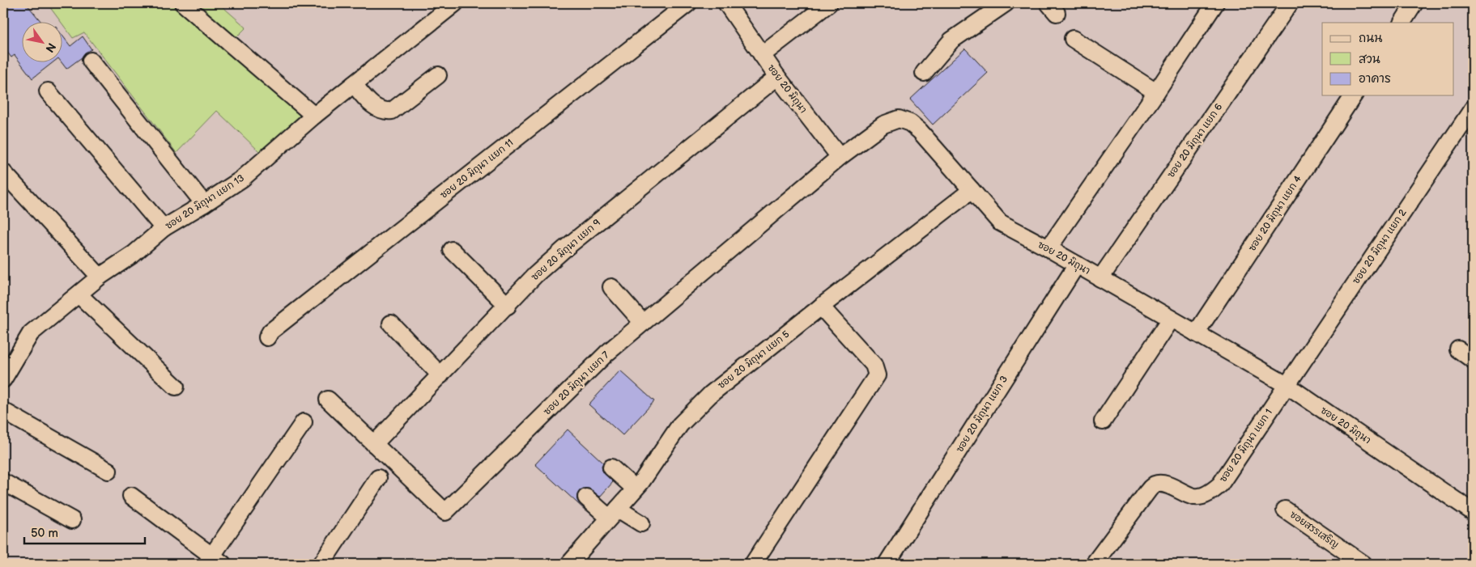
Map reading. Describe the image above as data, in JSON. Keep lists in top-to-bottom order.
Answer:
{
  "streets": {
    "street": [
      "ซอย 20 มิถุนา",
      "ซอย 20 มิถุนา แยก 6",
      "ซอย 20 มิถุนา แยก 11",
      "ซอย 20 มิถุนา แยก 13",
      "ซอย 20 มิถุนา แยก 4",
      "ซอย 20 มิถุนา แยก 2",
      "ซอย 20 มิถุนา แยก 9",
      "ซอย 20 มิถุนา แยก 5",
      "ซอย 20 มิถุนา แยก 7",
      "ซอย 20 มิถุนา แยก 3",
      "ซอย 20 มิถุนา แยก 1",
      "ซอยสรรเสริญ"
    ]
  },
  "crossings": [
    ["ซอย 20 มิถุนา", "ซอย 20 มิถุนา แยก 6"],
    ["ซอย 20 มิถุนา", "ซอย 20 มิถุนา แยก 4"],
    ["ซอย 20 มิถุนา", "ซอย 20 มิถุนา แยก 2"],
    ["ซอย 20 มิถุนา", "ซอย 20 มิถุนา แยก 9"],
    ["ซอย 20 มิถุนา", "ซอย 20 มิถุนา แยก 5"],
    ["ซอย 20 มิถุนา", "ซอย 20 มิถุนา แยก 7"],
    ["ซอย 20 มิถุนา", "ซอย 20 มิถุนา แยก 3"],
    ["ซอย 20 มิถุนา", "ซอย 20 มิถุนา แยก 1"],
    ["ซอย 20 มิถุนา แยก 2", "ซอย 20 มิถุนา แยก 1"],
    ["ซอย 20 มิถุนา แยก 9", "ซอย 20 มิถุนา แยก 7"]
  ],
  "legend": ["ถนน", "สวน", "อาคาร"],
  "scale_bar": "50 m",
  "north": "bottom right"
}
